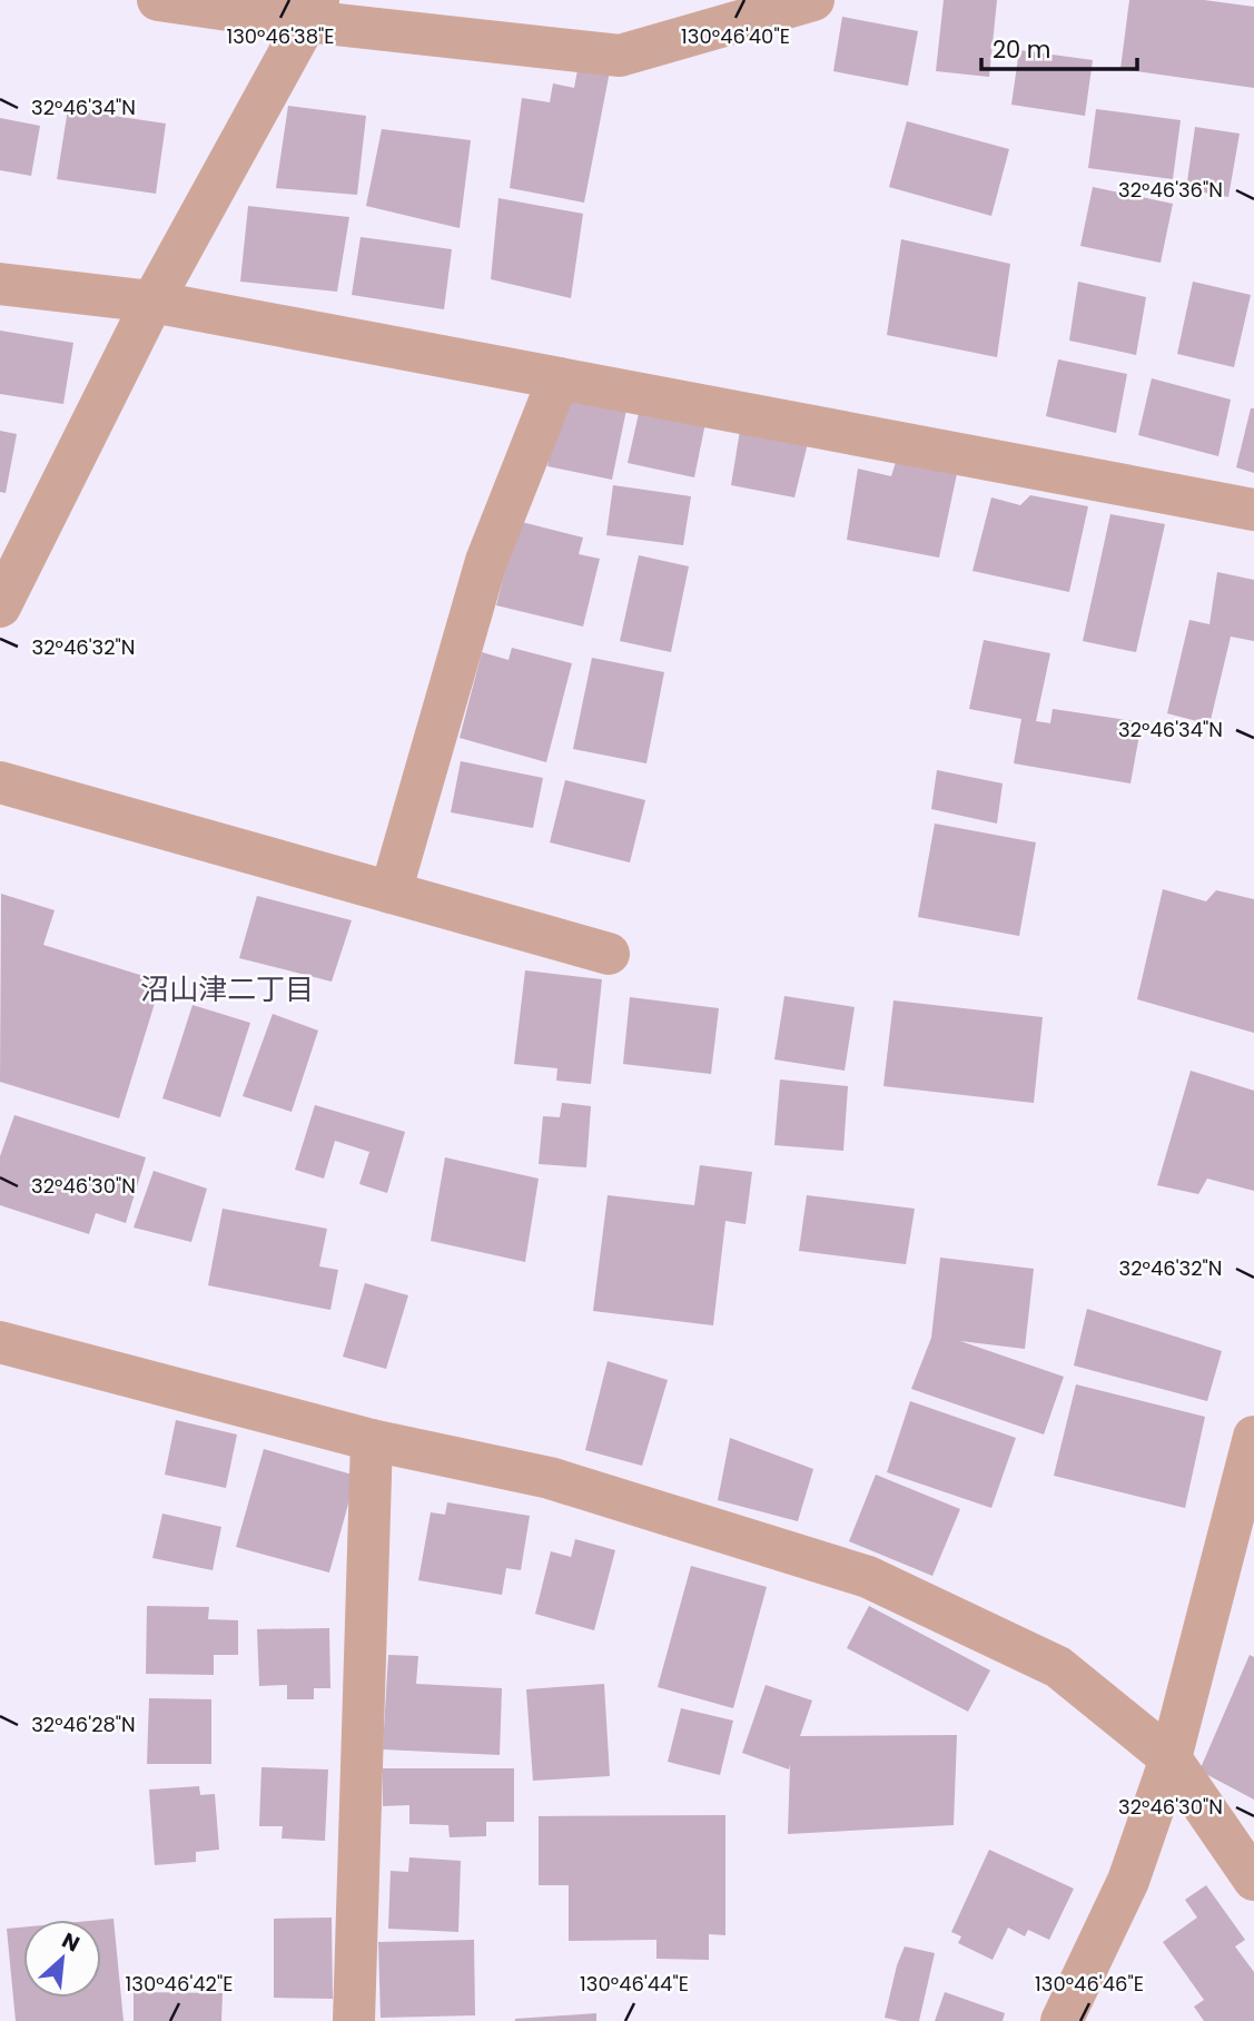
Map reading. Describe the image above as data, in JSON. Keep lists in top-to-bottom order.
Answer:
{
  "districts": ["沼山津二丁目"],
  "scale_bar": "20 m",
  "north": "top right",
  "coordinates": [
    "130°46'38\"E",
    "130°46'40\"E",
    "32°46'34\"N",
    "32°46'36\"N",
    "32°46'32\"N",
    "32°46'30\"N",
    "32°46'28\"N",
    "130°46'42\"E",
    "130°46'44\"E",
    "130°46'46\"E"
  ]
}
